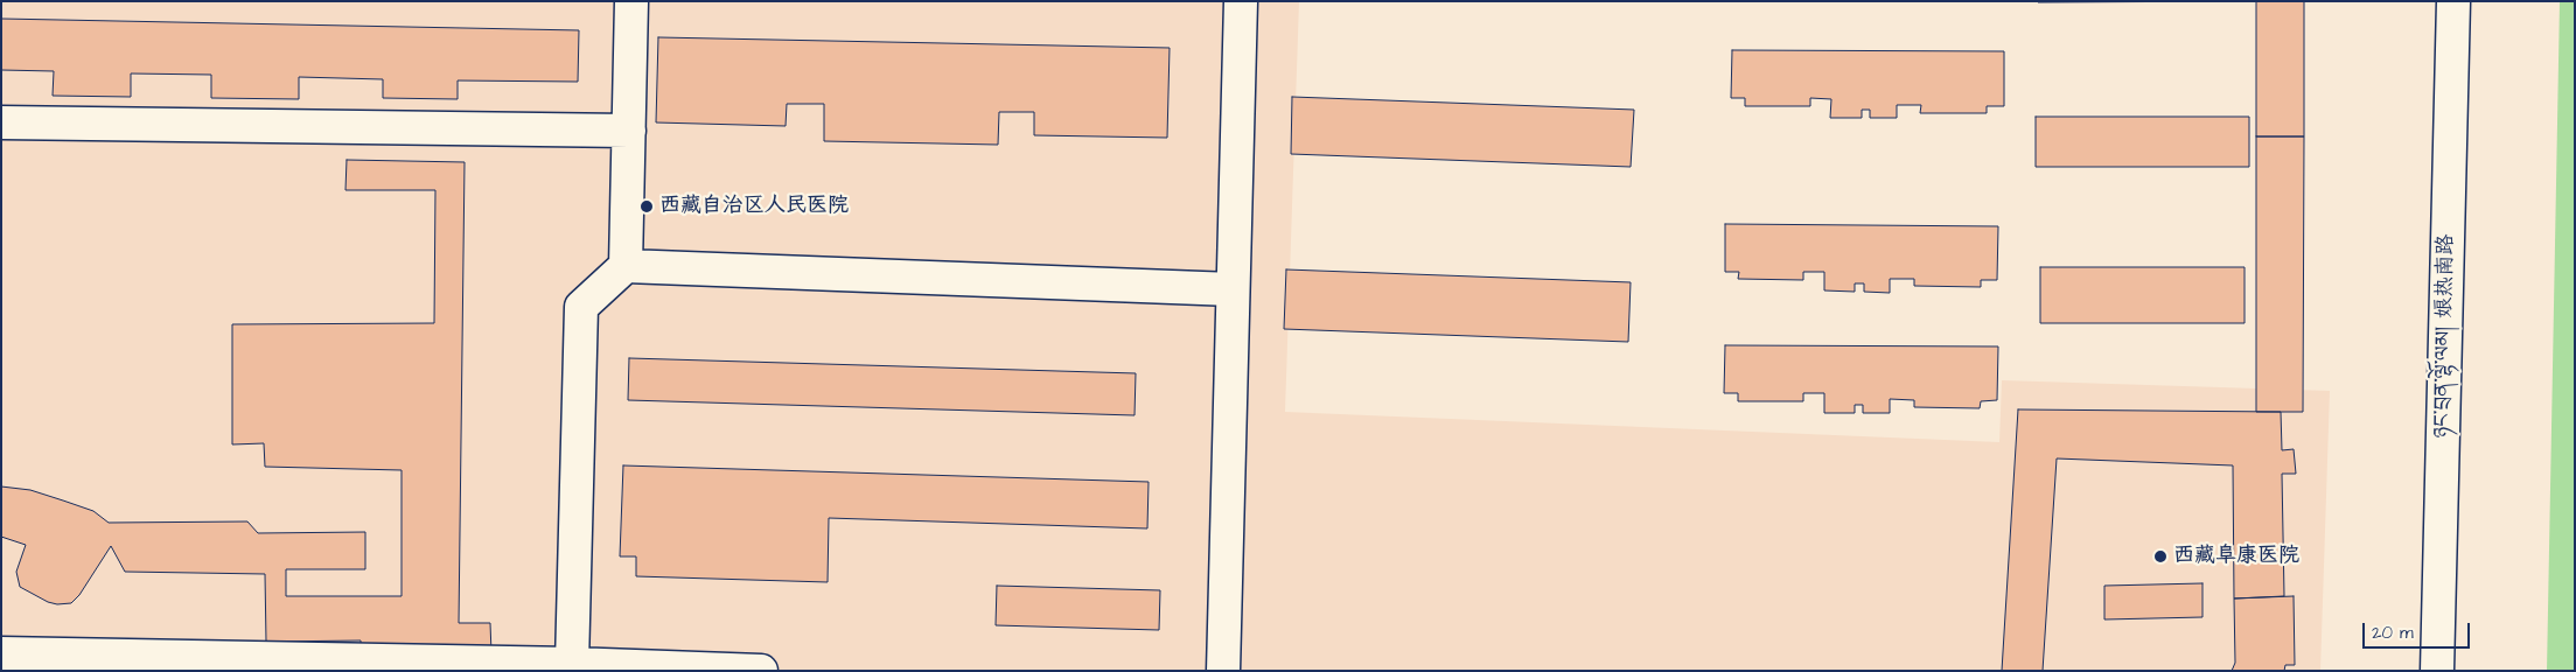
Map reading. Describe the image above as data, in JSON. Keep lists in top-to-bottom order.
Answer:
{
  "streets": {
    "main road": ["ཉང་བྲན་ལྷོ་ལམ། 娘热南路"]
  },
  "places": ["西藏自治区人民医院", "西藏阜康医院"],
  "scale_bar": "20 m"
}
